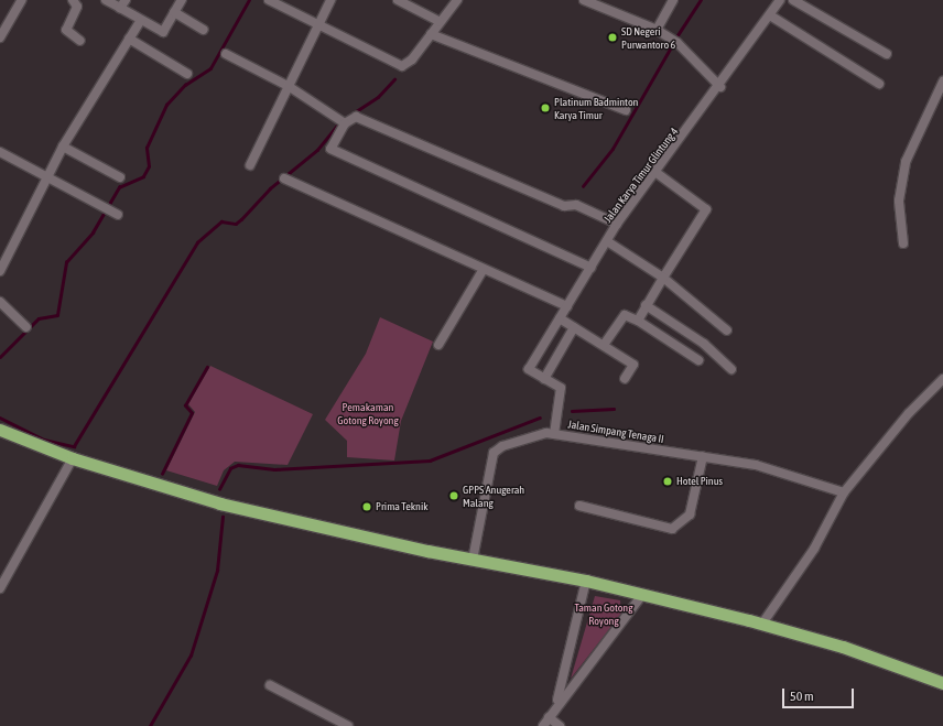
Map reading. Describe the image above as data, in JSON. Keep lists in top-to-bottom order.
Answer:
{
  "streets": {
    "street": ["Jalan Karya Timur Glintung 4", "Jalan Simpang Tenaga II"]
  },
  "parks": ["Pemakaman Gotong Royong", "Taman Gotong Royong"],
  "places": [
    "SD Negeri Purwantoro 6",
    "Platinum Badminton Karya Timur",
    "Hotel Pinus",
    "GPPS Anugerah Malang",
    "Prima Teknik"
  ],
  "scale_bar": "50 m"
}
